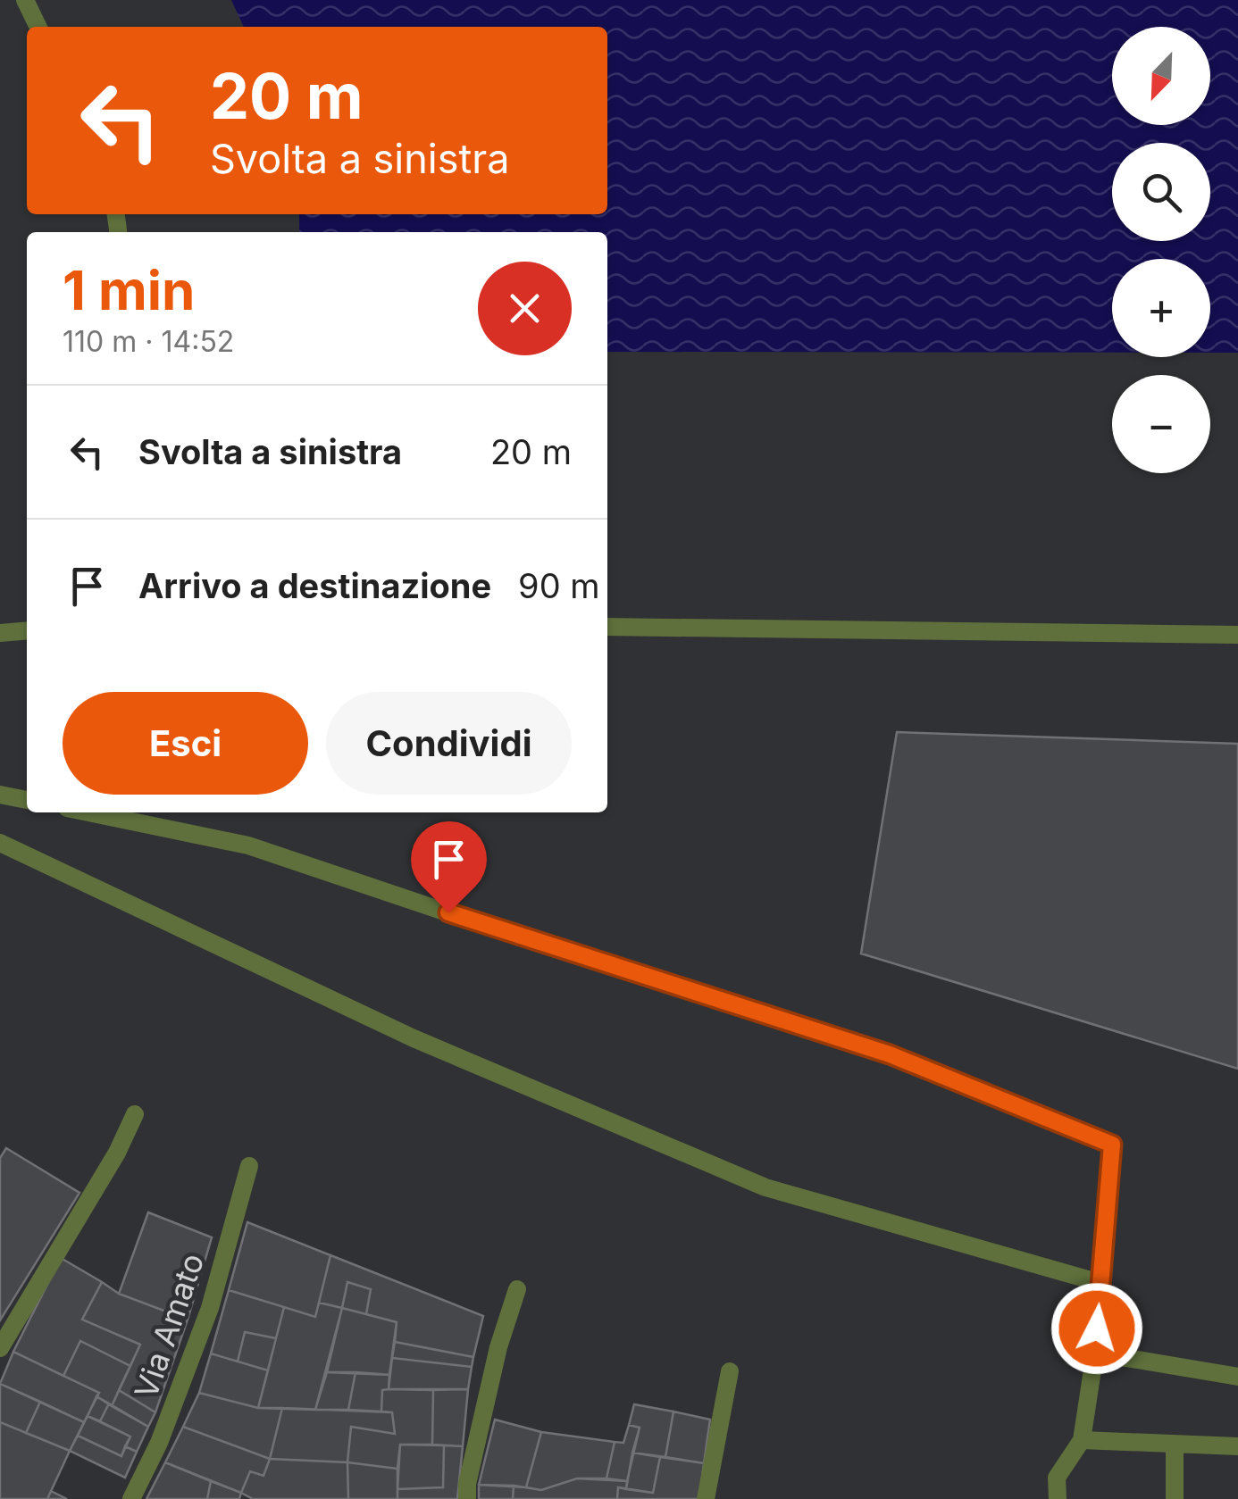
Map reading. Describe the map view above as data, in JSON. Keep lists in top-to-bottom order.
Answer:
{
  "streets": {
    "street": ["Via Amato"]
  },
  "north": "bottom left",
  "page": {
    "map_buttons": ["+", "−"],
    "turn": ["20 m", "Svolta a sinistra"],
    "heading": ["1 min", "110 m · 14:52"],
    "list": [
      {
        "name": "Svolta a sinistra",
        "value": "20 m"
      },
      {
        "name": "Arrivo a destinazione",
        "value": "90 m"
      }
    ],
    "buttons": ["Esci", "Condividi"]
  }
}
